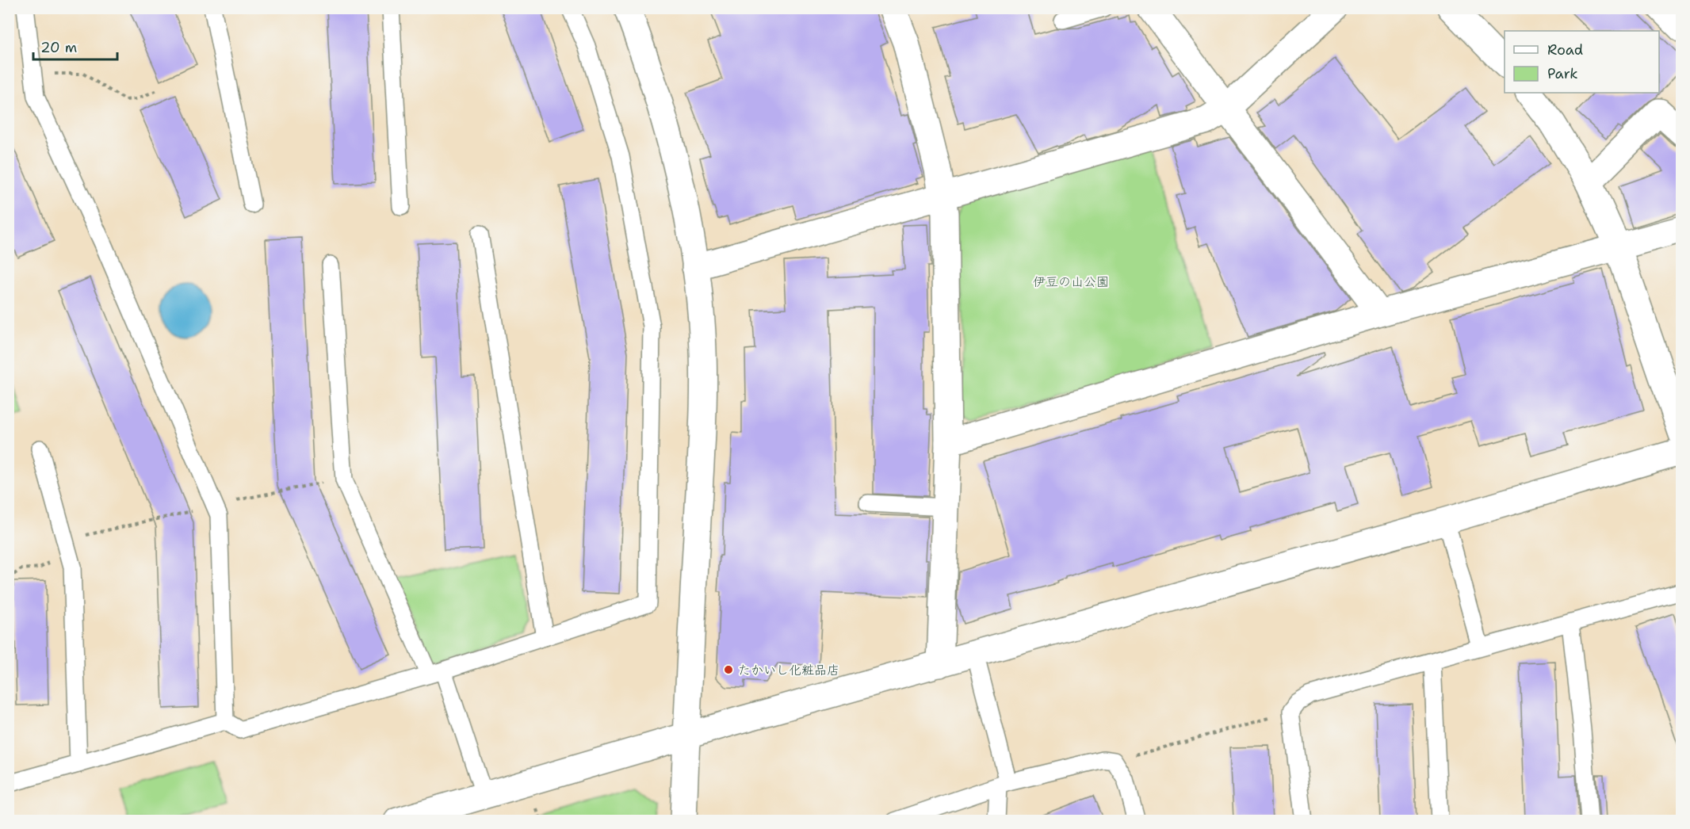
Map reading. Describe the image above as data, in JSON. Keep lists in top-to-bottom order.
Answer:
{
  "parks": ["伊豆の山公園"],
  "places": ["たかいし化粧品店"],
  "legend": ["Road", "Park"],
  "scale_bar": "20 m"
}
